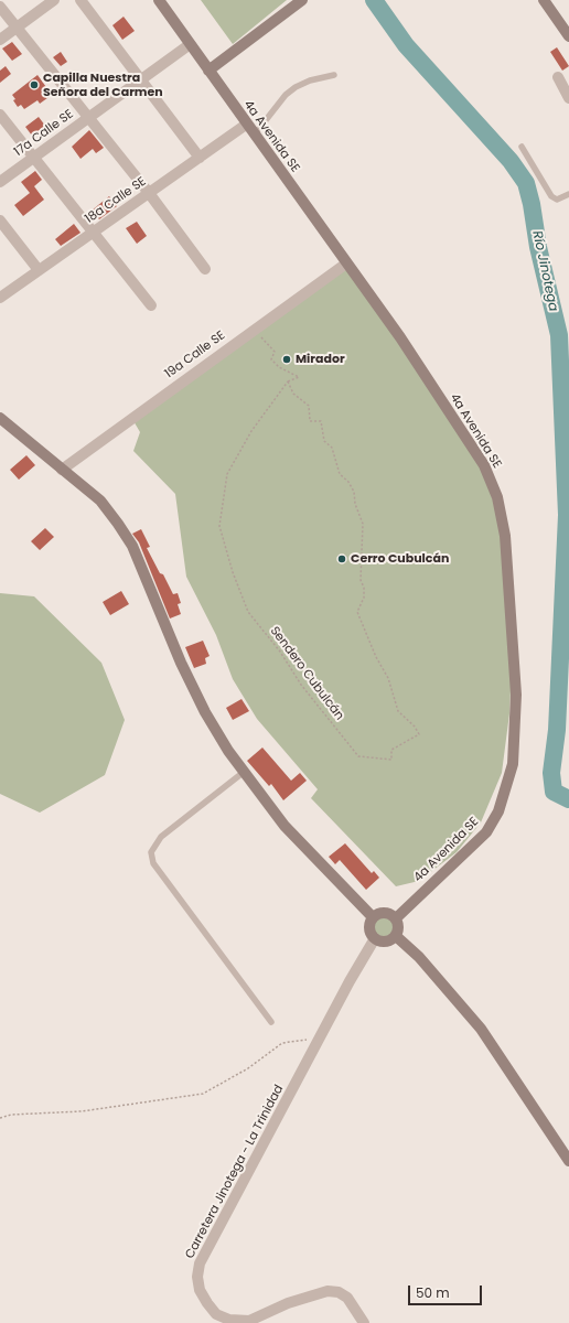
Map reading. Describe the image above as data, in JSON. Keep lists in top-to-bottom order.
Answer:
{
  "streets": {
    "street": [
      "17a Calle SE",
      "4a Avenida SE",
      "18a Calle SE",
      "19a Calle SE",
      "Carretera Jinotega - La Trinidad"
    ],
    "path": ["Sendero Cubulcán"]
  },
  "crossings": [
    ["17a Calle SE", "4a Avenida SE"],
    ["4a Avenida SE", "18a Calle SE"],
    ["4a Avenida SE", "19a Calle SE"],
    ["4a Avenida SE", "Carretera Jinotega - La Trinidad"]
  ],
  "water": ["Río Jinotega"],
  "places": ["Capilla Nuestra Señora del Carmen", "Mirador", "Cerro Cubulcán"],
  "scale_bar": "50 m"
}
